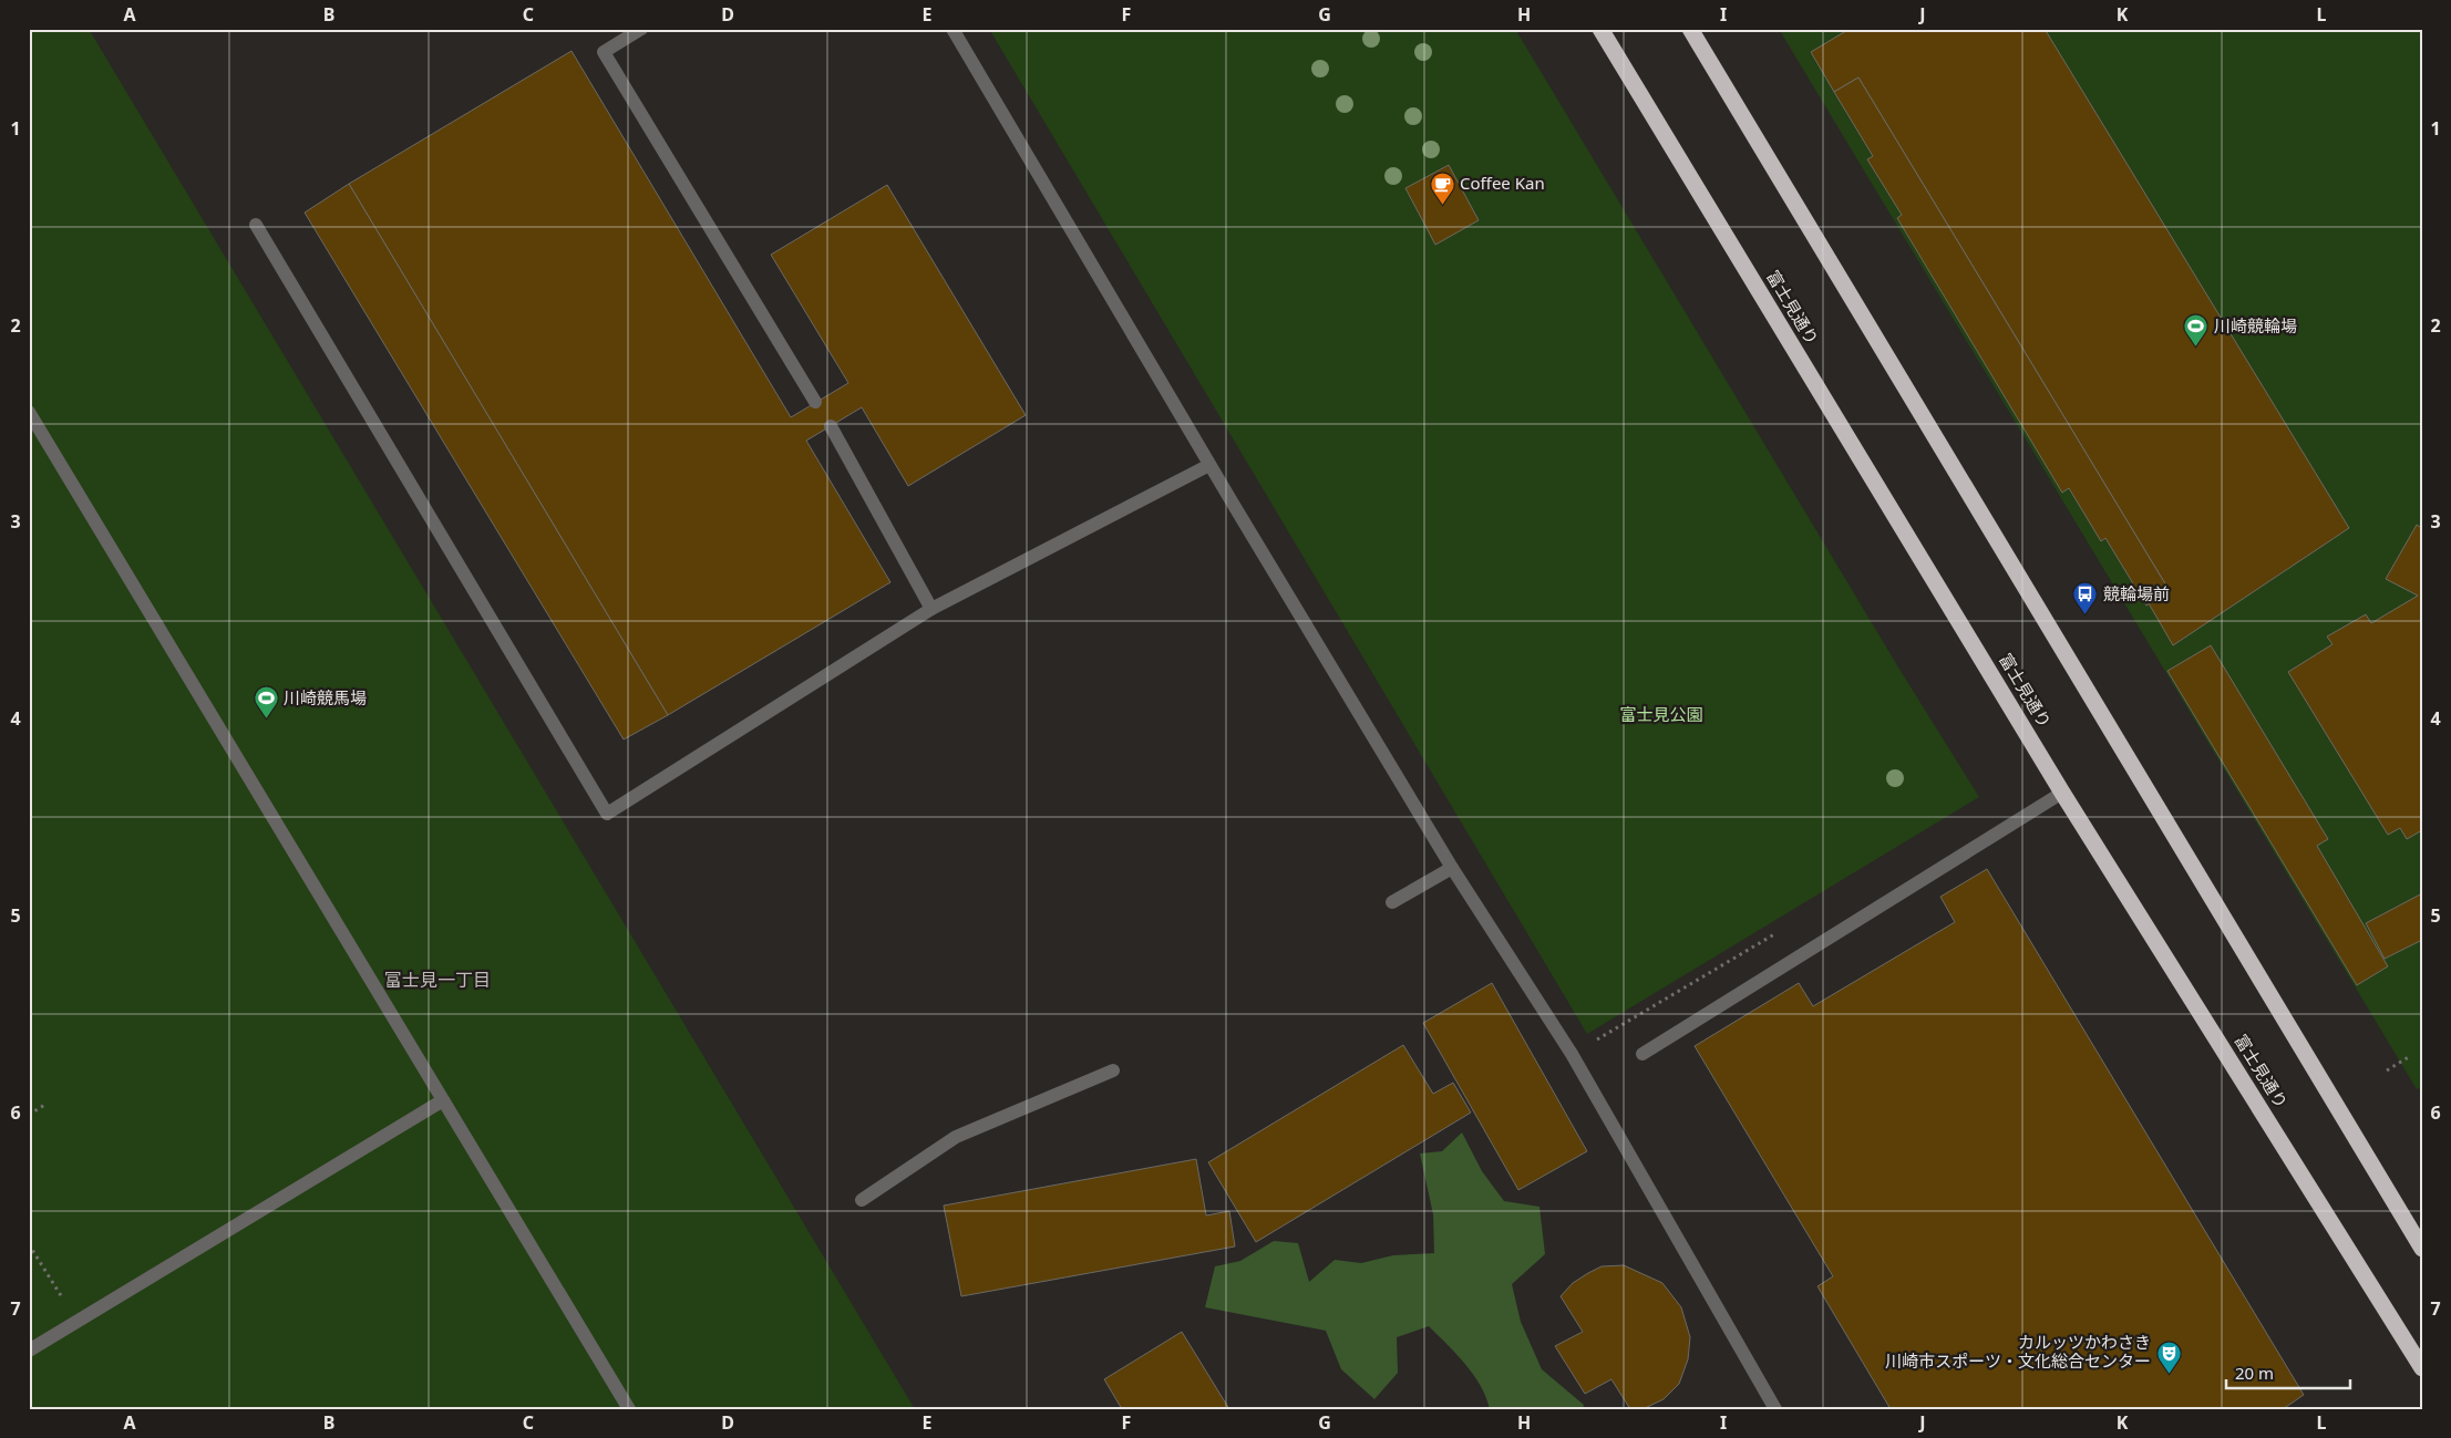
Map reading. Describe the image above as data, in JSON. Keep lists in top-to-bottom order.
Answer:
{
  "streets": {
    "highway": ["富士見通り"]
  },
  "districts": ["富士見一丁目"],
  "parks": ["富士見公園"],
  "places": {
    "cafe": ["Coffee Kan"],
    "sports": ["川崎競輪場", "川崎競馬場"],
    "bus stop": ["競輪場前"],
    "theatre": ["カルッツかわさき 川崎市スポーツ・文化総合センター"]
  },
  "scale_bar": "20 m",
  "grid": {
    "columns": [
      "A",
      "B",
      "C",
      "D",
      "E",
      "F",
      "G",
      "H",
      "I",
      "J",
      "K",
      "L"
    ],
    "rows": [
      "1",
      "2",
      "3",
      "4",
      "5",
      "6",
      "7"
    ]
  }
}
